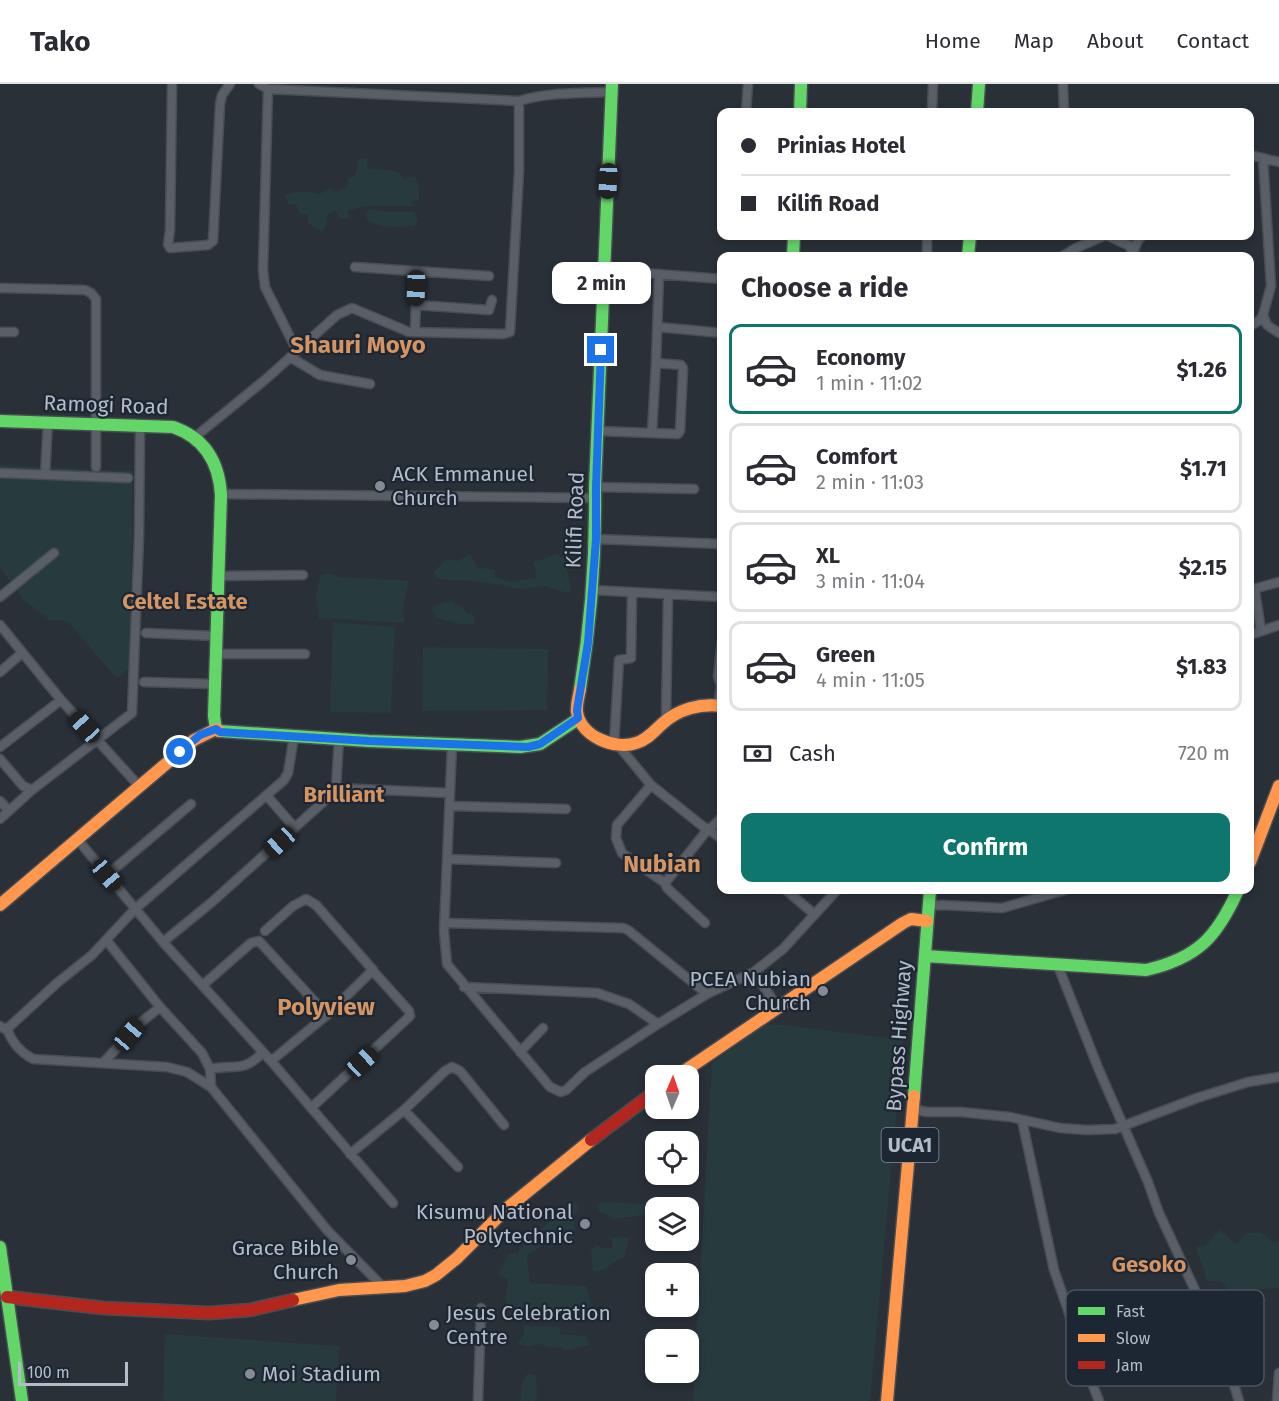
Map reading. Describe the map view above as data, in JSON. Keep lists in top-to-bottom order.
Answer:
{
  "streets": {
    "street": [
      "Ramogi Road",
      "Kilifi Road",
      "Bypass Highway",
      "UCA1"
    ]
  },
  "districts": [
    "Shauri Moyo",
    "Celtel Estate",
    "Brilliant",
    "Nubian",
    "Polyview",
    "Gesoko"
  ],
  "places": [
    "ACK Emmanuel Church",
    "PCEA Nubian Church",
    "Kisumu National Polytechnic",
    "Grace Bible Church",
    "Jesus Celebration Centre",
    "Moi Stadium"
  ],
  "legend": ["Fast", "Slow", "Jam"],
  "scale_bar": "100 m",
  "north": "top",
  "page": {
    "header": "Tako",
    "nav": [
      "Home",
      "Map",
      "About",
      "Contact"
    ],
    "banner": ["Prinias Hotel", "Kilifi Road"],
    "heading": "Choose a ride",
    "bubble": "2 min",
    "list": [
      {
        "name": "Economy",
        "note": "1 min · 11:02",
        "value": "$1.26"
      },
      {
        "name": "Comfort",
        "note": "2 min · 11:03",
        "value": "$1.71"
      },
      {
        "name": "XL",
        "note": "3 min · 11:04",
        "value": "$2.15"
      },
      {
        "name": "Green",
        "note": "4 min · 11:05",
        "value": "$1.83"
      }
    ],
    "pay": ["Cash", "720 m"],
    "buttons": "Confirm",
    "map_buttons": ["+", "−"],
    "scale": "100 m"
  }
}
